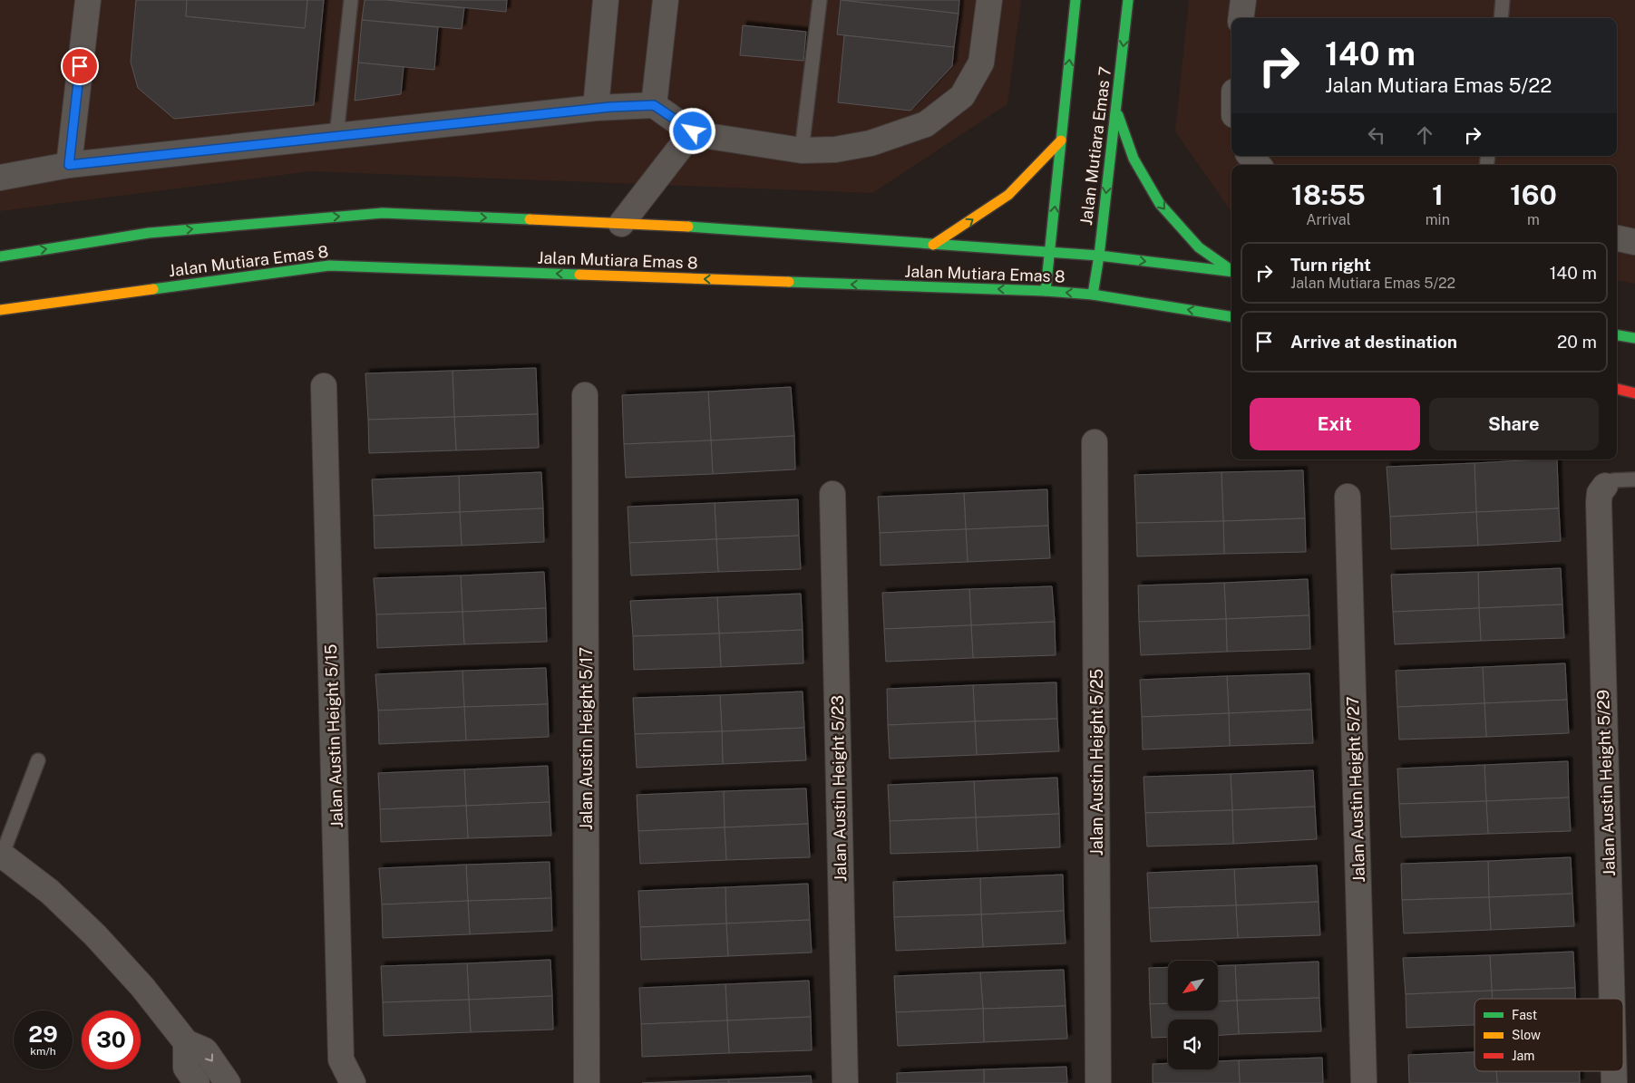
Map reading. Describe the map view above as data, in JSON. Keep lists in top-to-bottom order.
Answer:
{
  "streets": {
    "main road": ["Jalan Mutiara Emas 7", "Jalan Mutiara Emas 8"],
    "street": [
      "Jalan Austin Height 5/15",
      "Jalan Austin Height 5/17",
      "Jalan Austin Height 5/25",
      "Jalan Austin Height 5/29",
      "Jalan Austin Height 5/23",
      "Jalan Austin Height 5/27"
    ]
  },
  "crossings": [
    ["Jalan Mutiara Emas 7", "Jalan Mutiara Emas 8"]
  ],
  "legend": ["Fast", "Slow", "Jam"],
  "north": "bottom left",
  "page": {
    "turn": ["140 m", "Jalan Mutiara Emas 5/22"],
    "eta": [
      "18:55",
      "Arrival",
      "1",
      "min",
      "160",
      "m"
    ],
    "list": [
      {
        "name": "Turn right",
        "note": "Jalan Mutiara Emas 5/22",
        "value": "140 m"
      },
      {
        "name": "Arrive at destination",
        "value": "20 m"
      }
    ],
    "buttons": ["Exit", "Share"],
    "speed": "29 km/h",
    "limit": "30"
  }
}
